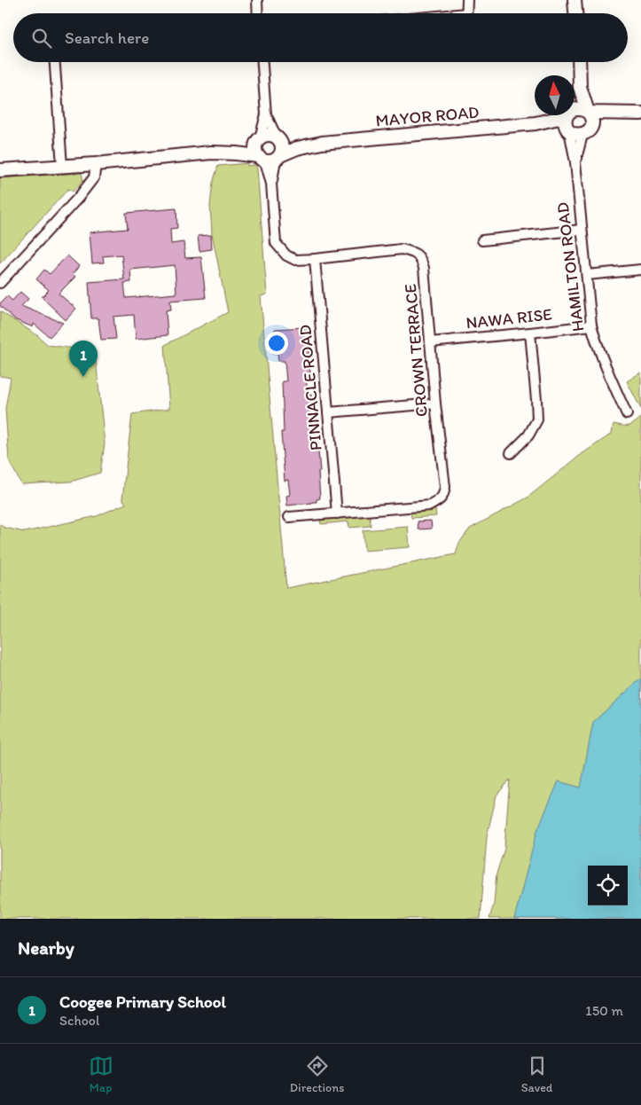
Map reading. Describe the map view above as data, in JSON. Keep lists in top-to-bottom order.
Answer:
{
  "streets": {
    "main road": ["MAYOR ROAD"],
    "street": [
      "HAMILTON ROAD",
      "NAWA RISE",
      "CROWN TERRACE",
      "PINNACLE ROAD"
    ]
  },
  "crossings": [
    ["MAYOR ROAD", "HAMILTON ROAD"],
    ["MAYOR ROAD", "CROWN TERRACE"],
    ["HAMILTON ROAD", "NAWA RISE"],
    ["NAWA RISE", "CROWN TERRACE"],
    ["CROWN TERRACE", "PINNACLE ROAD"]
  ],
  "north": "top",
  "page": {
    "search": "Search here",
    "pins": "1",
    "heading": "Nearby",
    "list": [
      {
        "mark": "1",
        "name": "Coogee Primary School",
        "note": "School",
        "value": "150 m"
      }
    ],
    "nav": ["Map", "Directions", "Saved"]
  }
}
